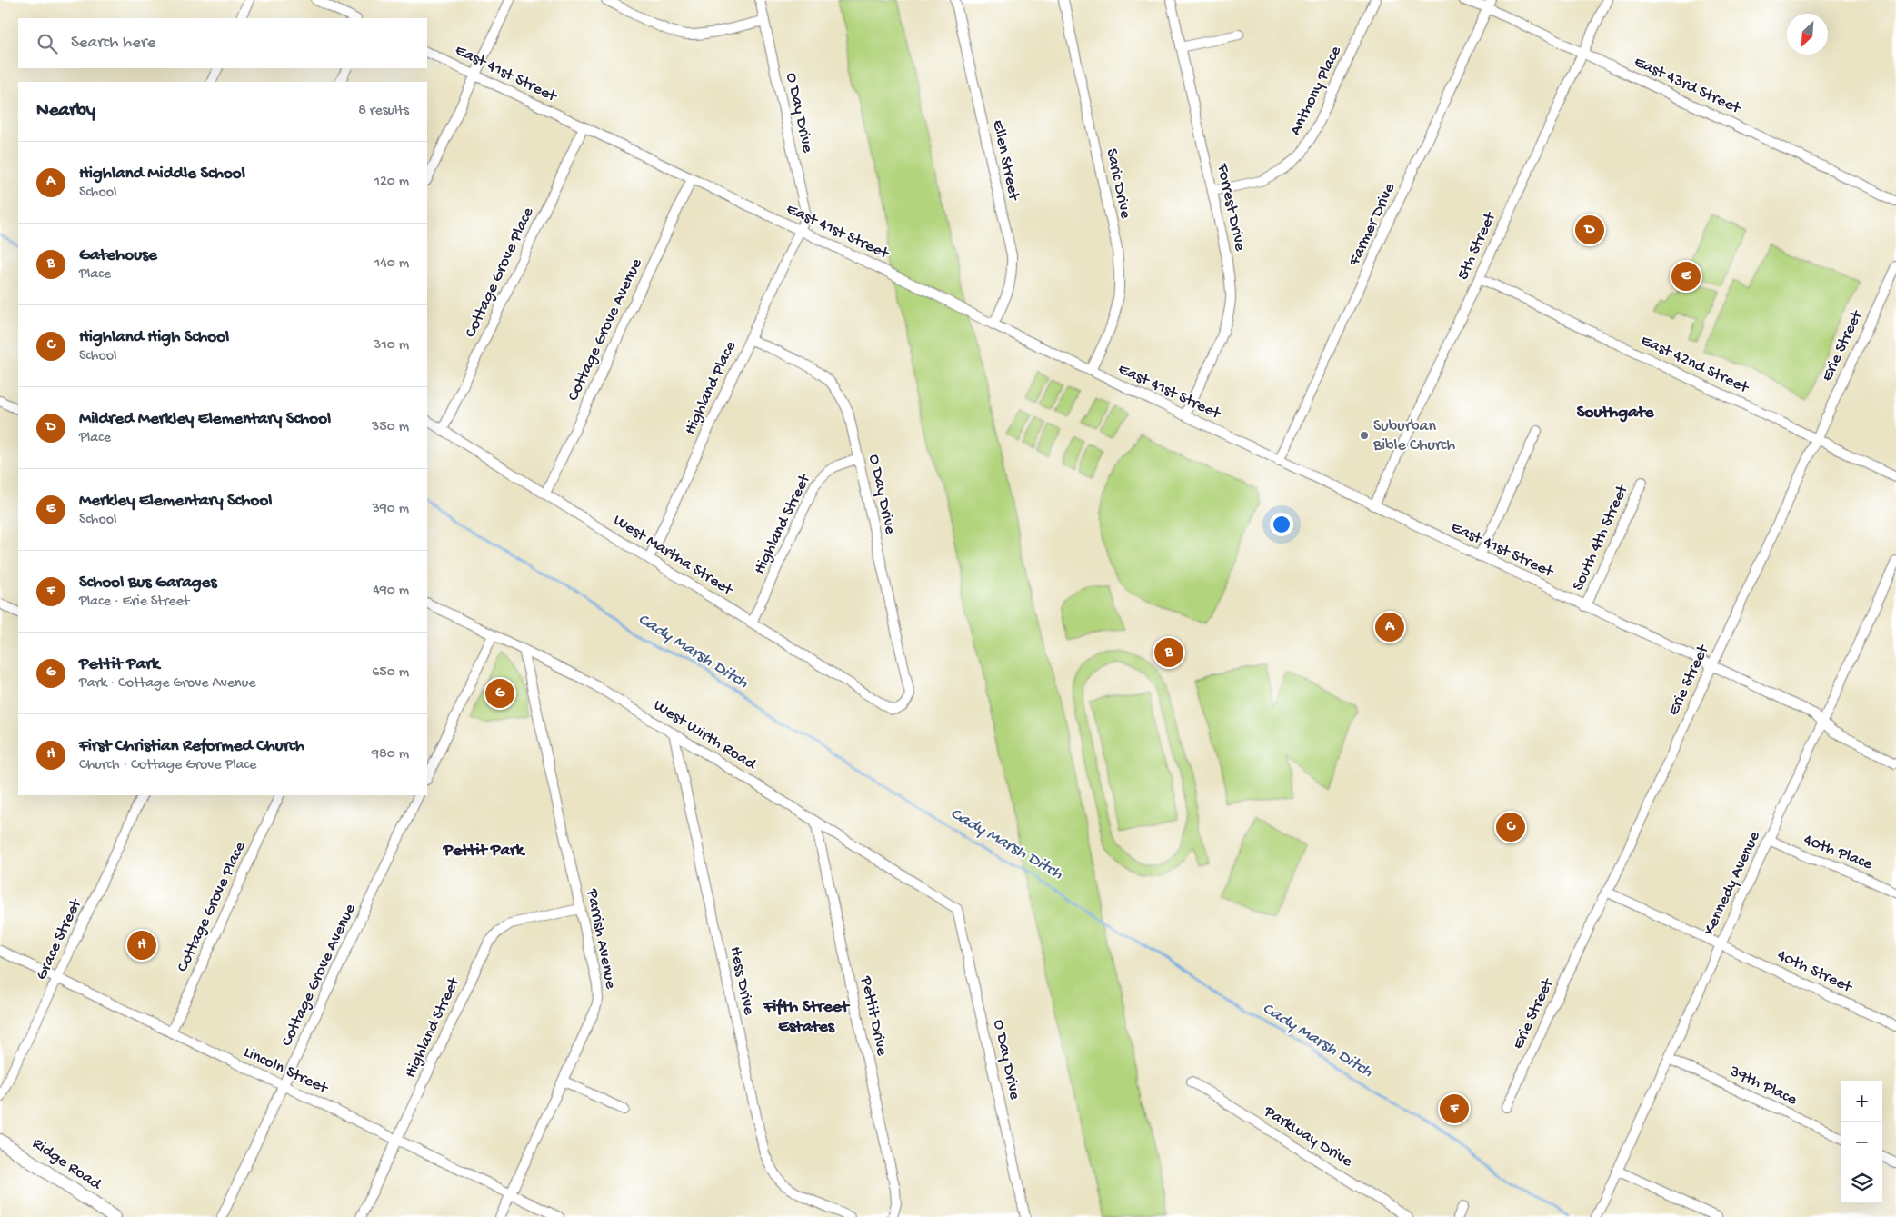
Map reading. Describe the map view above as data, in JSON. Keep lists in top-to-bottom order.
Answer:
{
  "streets": {
    "main road": ["Ridge Road"],
    "street": [
      "East 41st Street",
      "East 43rd Street",
      "Anthony Place",
      "O Day Drive",
      "Ellen Street",
      "Saric Drive",
      "Forrest Drive",
      "Farmer Drive",
      "5th Street",
      "Cottage Grove Place",
      "Cottage Grove Avenue",
      "Erie Street",
      "East 42nd Street",
      "Highland Place",
      "Highland Street",
      "South 4th Street",
      "West Martha Street",
      "West Wirth Road",
      "40th Place",
      "Kennedy Avenue",
      "Parrish Avenue",
      "Grace Street",
      "40th Street",
      "Hess Drive",
      "Pettit Drive",
      "Lincoln Street",
      "39th Place",
      "Parkway Drive"
    ]
  },
  "crossings": [
    ["East 41st Street", "O Day Drive"],
    ["East 41st Street", "Ellen Street"],
    ["East 41st Street", "Saric Drive"],
    ["East 41st Street", "Forrest Drive"],
    ["East 41st Street", "Farmer Drive"],
    ["East 41st Street", "5th Street"],
    ["East 41st Street", "Cottage Grove Place"],
    ["East 41st Street", "Cottage Grove Avenue"],
    ["East 41st Street", "Erie Street"],
    ["East 41st Street", "Highland Place"],
    ["East 41st Street", "South 4th Street"],
    ["East 41st Street", "Kennedy Avenue"],
    ["East 43rd Street", "Farmer Drive"],
    ["East 43rd Street", "5th Street"],
    ["Anthony Place", "Forrest Drive"],
    ["O Day Drive", "Highland Place"],
    ["O Day Drive", "Highland Street"],
    ["O Day Drive", "West Martha Street"],
    ["O Day Drive", "West Wirth Road"],
    ["5th Street", "East 42nd Street"],
    ["Cottage Grove Place", "West Martha Street"],
    ["Cottage Grove Place", "Lincoln Street"],
    ["Cottage Grove Avenue", "West Martha Street"],
    ["Cottage Grove Avenue", "Lincoln Street"],
    ["Erie Street", "East 42nd Street"],
    ["Erie Street", "40th Street"],
    ["Highland Place", "West Martha Street"],
    ["Highland Street", "West Martha Street"],
    ["Highland Street", "Parrish Avenue"],
    ["Highland Street", "Lincoln Street"],
    ["West Wirth Road", "Parrish Avenue"],
    ["West Wirth Road", "Hess Drive"],
    ["West Wirth Road", "Pettit Drive"],
    ["40th Place", "Kennedy Avenue"],
    ["Kennedy Avenue", "40th Street"],
    ["Kennedy Avenue", "39th Place"],
    ["Parrish Avenue", "Lincoln Street"],
    ["Grace Street", "Lincoln Street"]
  ],
  "districts": ["Southgate", "Pettit Park", "Fifth Street Estates"],
  "water": ["Cady Marsh Ditch"],
  "places": ["Suburban Bible Church"],
  "north": "bottom left",
  "page": {
    "search": "Search here",
    "heading": ["Nearby", "8 results"],
    "list": [
      {
        "mark": "A",
        "name": "Highland Middle School",
        "note": "School",
        "value": "120 m"
      },
      {
        "mark": "B",
        "name": "Gatehouse",
        "note": "Place",
        "value": "140 m"
      },
      {
        "mark": "C",
        "name": "Highland High School",
        "note": "School",
        "value": "310 m"
      },
      {
        "mark": "D",
        "name": "Mildred Merkley Elementary School",
        "note": "Place",
        "value": "350 m"
      },
      {
        "mark": "E",
        "name": "Merkley Elementary School",
        "note": "School",
        "value": "390 m"
      },
      {
        "mark": "F",
        "name": "School Bus Garages",
        "note": "Place · Erie Street",
        "value": "490 m"
      },
      {
        "mark": "G",
        "name": "Pettit Park",
        "note": "Park · Cottage Grove Avenue",
        "value": "650 m"
      },
      {
        "mark": "H",
        "name": "First Christian Reformed Church",
        "note": "Church · Cottage Grove Place",
        "value": "980 m"
      }
    ],
    "pins": [
      "D",
      "E",
      "A",
      "B",
      "G",
      "C",
      "H",
      "F"
    ],
    "map_buttons": ["+", "−"]
  }
}
